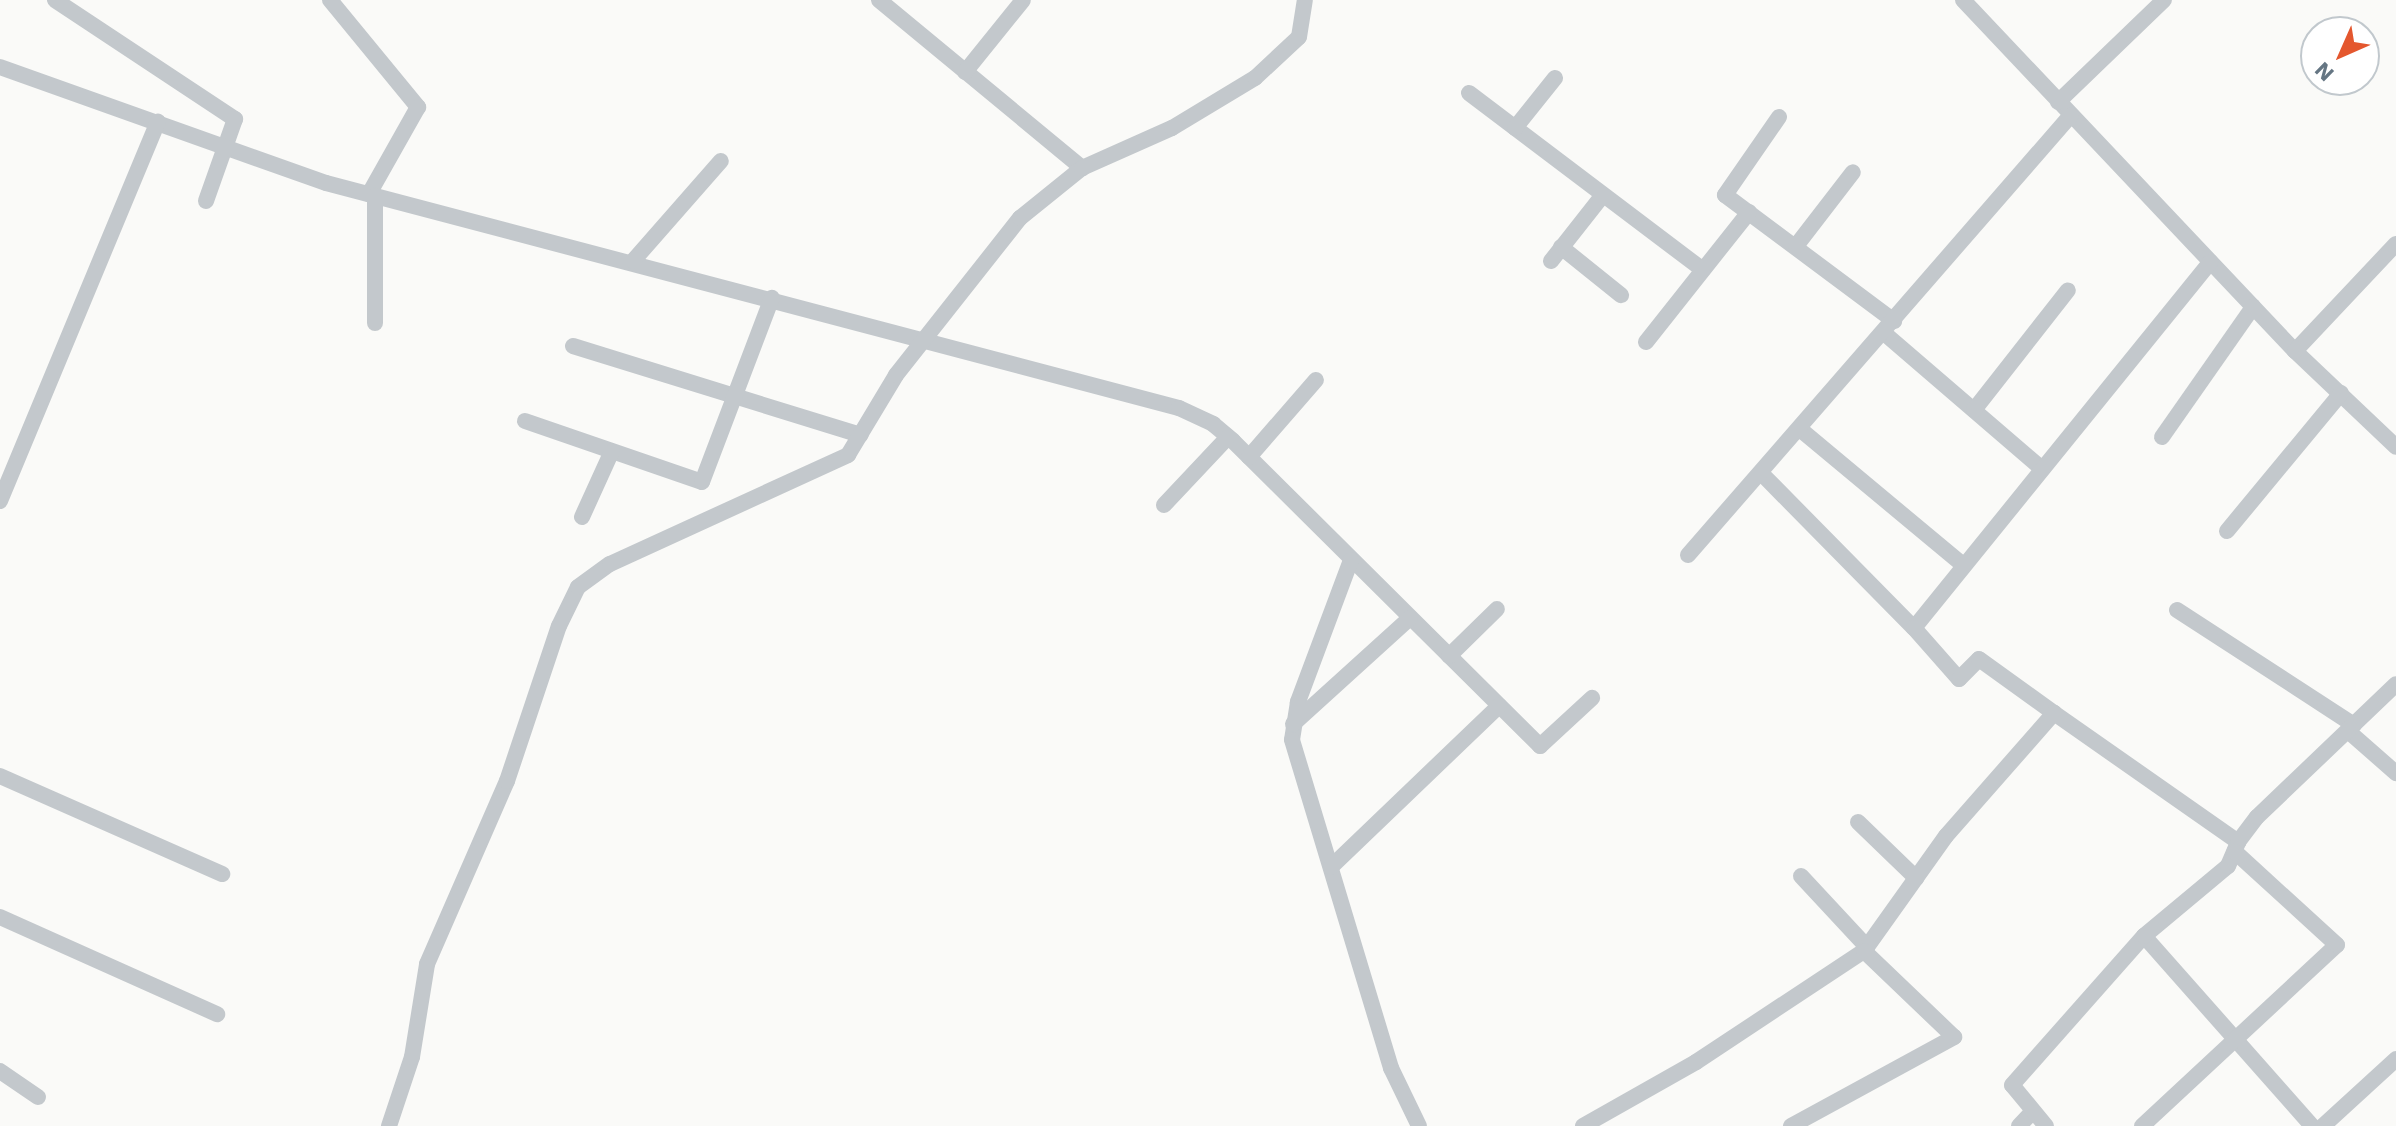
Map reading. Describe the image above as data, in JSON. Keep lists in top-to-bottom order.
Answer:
{
  "north": "bottom left"
}
